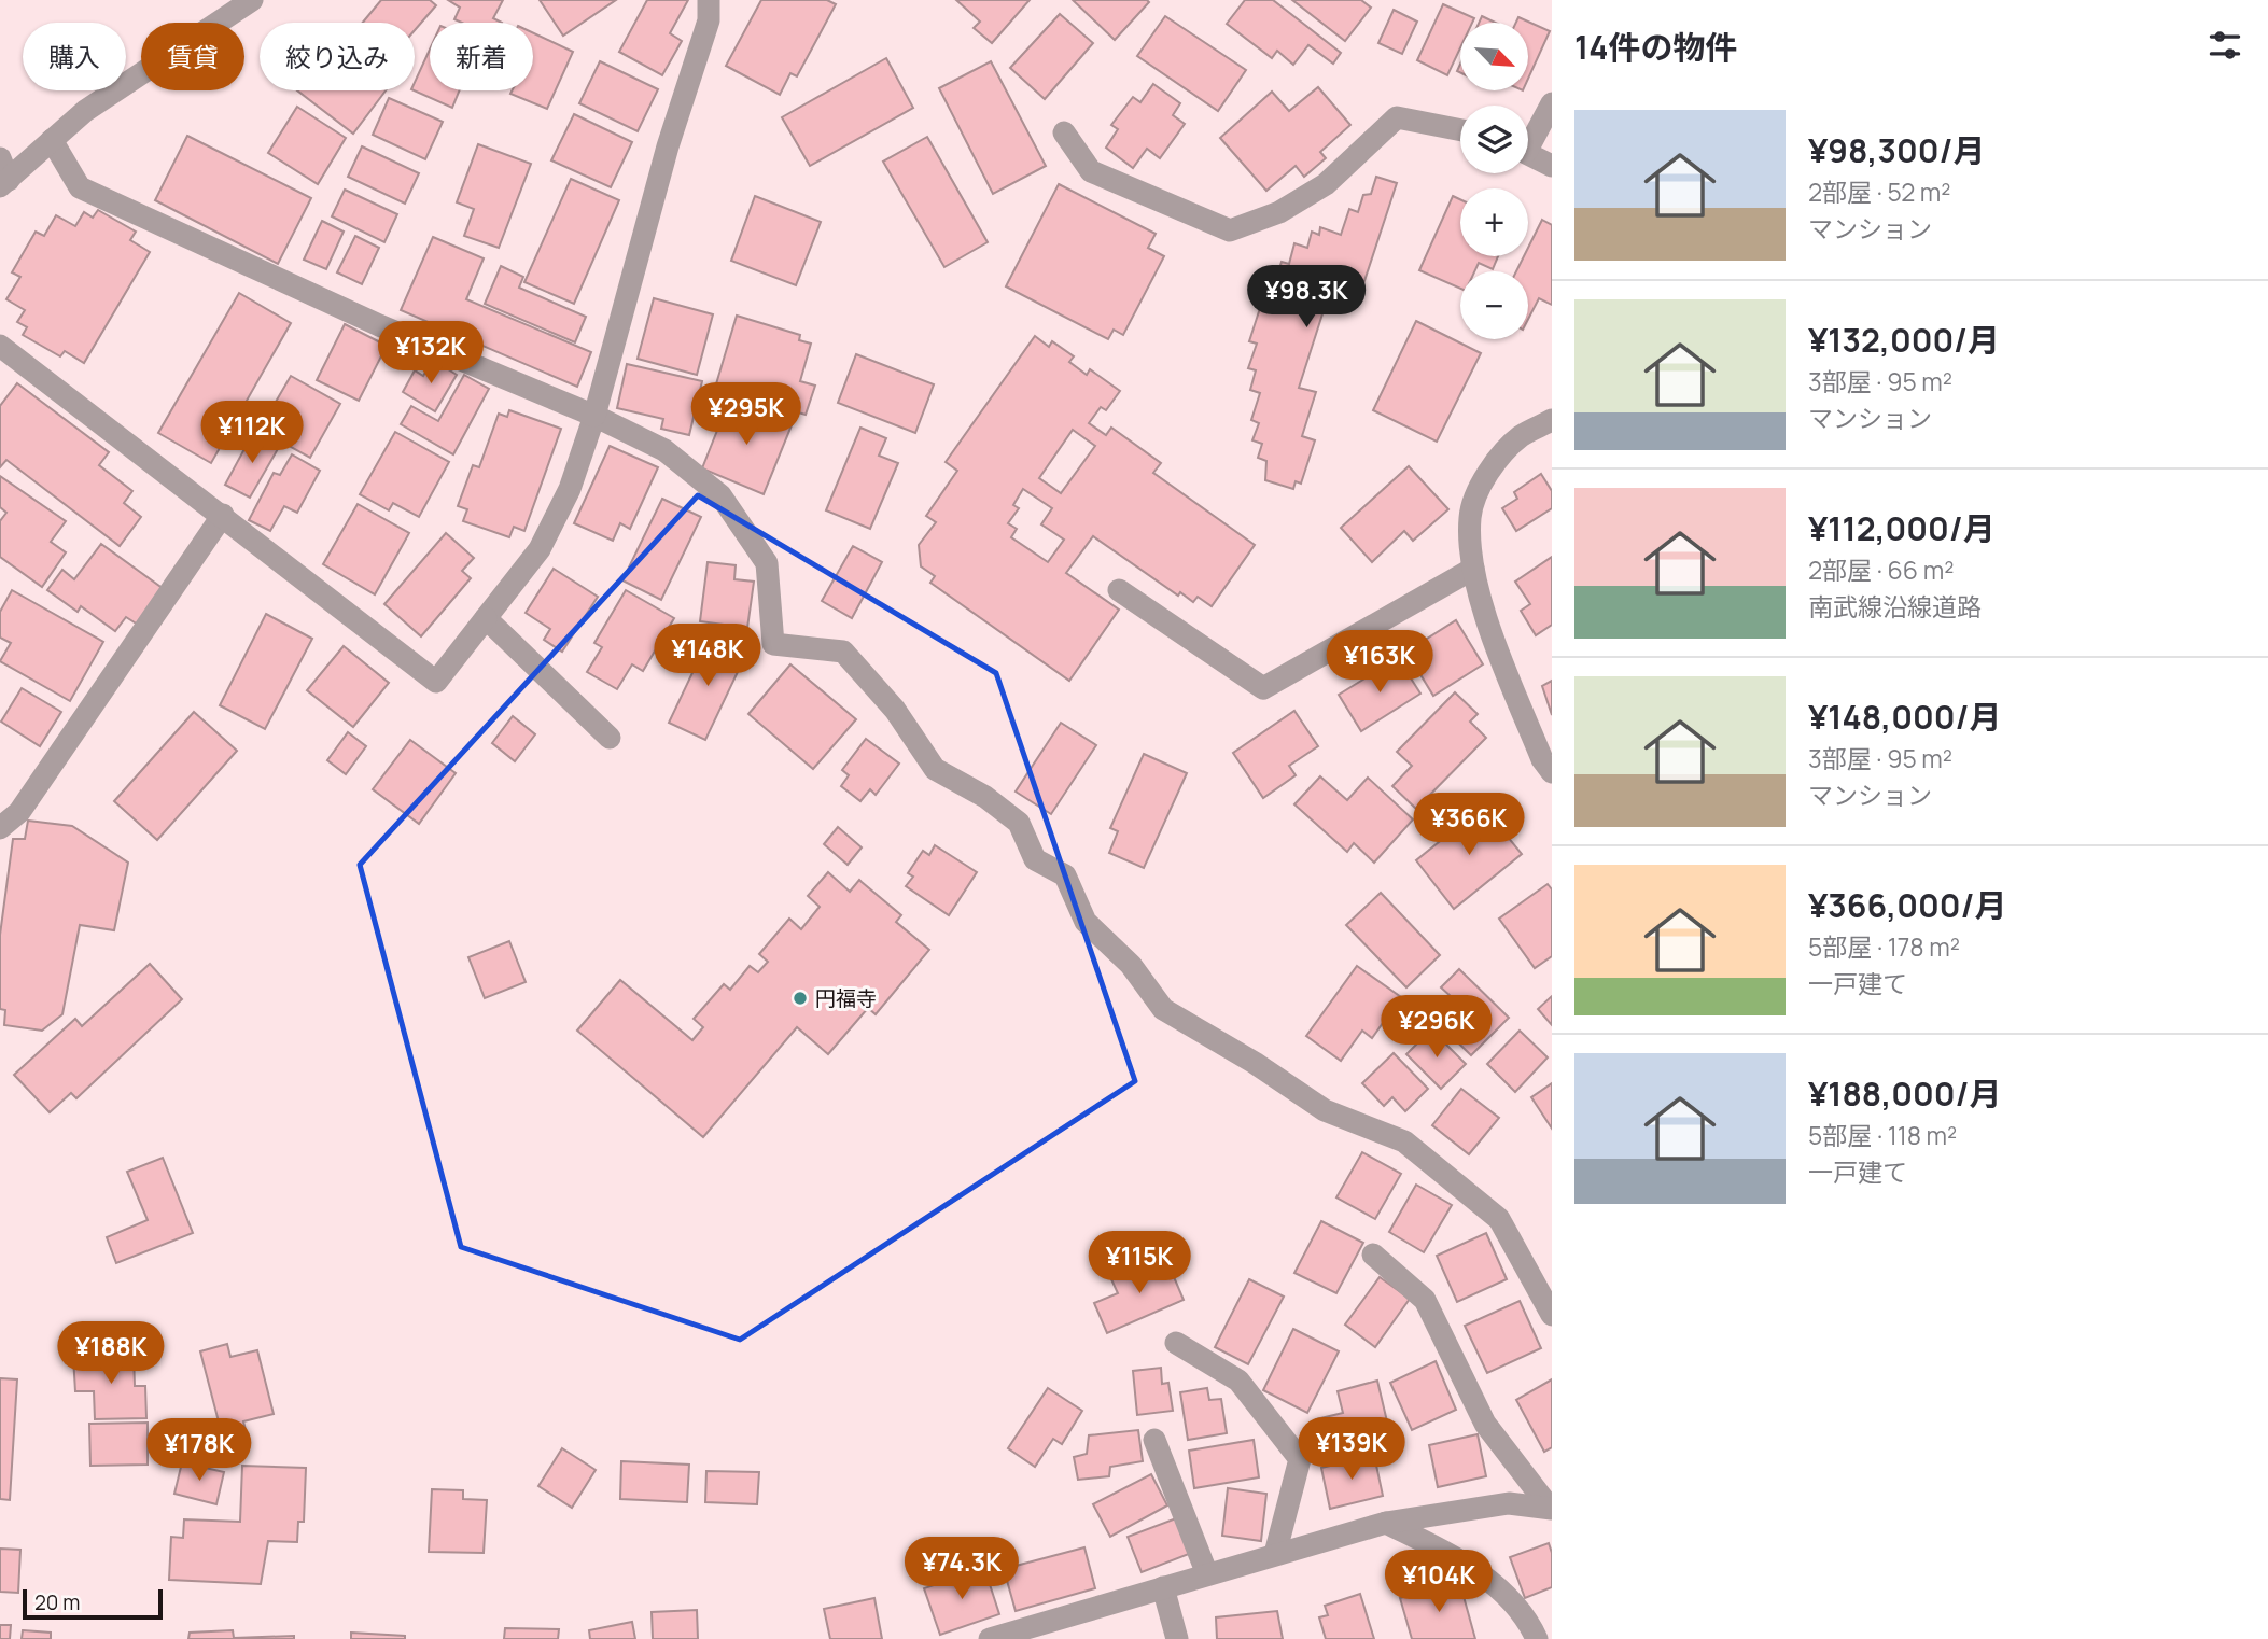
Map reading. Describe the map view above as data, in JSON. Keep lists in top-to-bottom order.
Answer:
{
  "places": ["円福寺"],
  "scale_bar": "20 m",
  "north": "bottom right",
  "page": {
    "heading": "14件の物件",
    "map_buttons": ["+", "−"],
    "chip": [
      "購入",
      "賃貸",
      "絞り込み",
      "新着"
    ],
    "list": [
      {
        "name": "¥98,300/月",
        "note": "2部屋 · 52 m² · マンション"
      },
      {
        "name": "¥132,000/月",
        "note": "3部屋 · 95 m² · マンション"
      },
      {
        "name": "¥112,000/月",
        "note": "2部屋 · 66 m² · 南武線沿線道路"
      },
      {
        "name": "¥148,000/月",
        "note": "3部屋 · 95 m² · マンション"
      },
      {
        "name": "¥366,000/月",
        "note": "5部屋 · 178 m² · 一戸建て"
      },
      {
        "name": "¥188,000/月",
        "note": "5部屋 · 118 m² · 一戸建て"
      }
    ],
    "price": [
      "¥98.3K",
      "¥132K",
      "¥295K",
      "¥112K",
      "¥148K",
      "¥163K",
      "¥366K",
      "¥296K",
      "¥115K",
      "¥188K",
      "¥139K",
      "¥178K",
      "¥74.3K",
      "¥104K"
    ],
    "scale": "20 m"
  }
}
